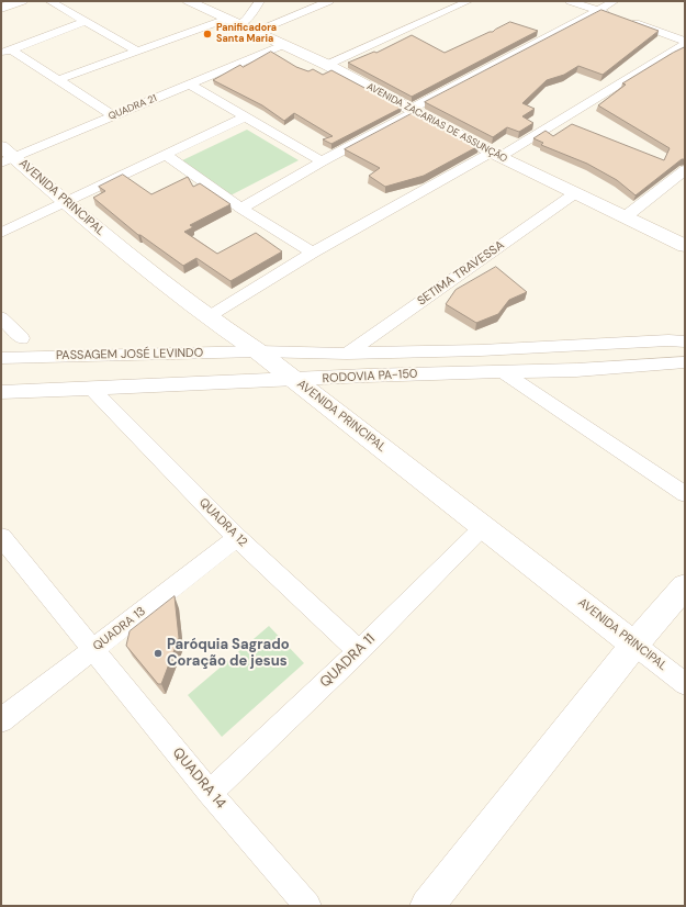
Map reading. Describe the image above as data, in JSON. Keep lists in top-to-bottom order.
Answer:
{
  "streets": {
    "street": [
      "QUADRA 21",
      "AVENIDA ZACARIAS DE ASSUNÇÃO",
      "AVENIDA PRINCIPAL",
      "SETIMA TRAVESSA",
      "PASSAGEM JOSÉ LEVINDO",
      "RODOVIA PA-150",
      "QUADRA 12",
      "QUADRA 13",
      "QUADRA 11",
      "QUADRA 14"
    ]
  },
  "crossings": [
    ["QUADRA 21", "AVENIDA ZACARIAS DE ASSUNÇÃO"],
    ["QUADRA 21", "AVENIDA PRINCIPAL"],
    ["AVENIDA ZACARIAS DE ASSUNÇÃO", "SETIMA TRAVESSA"],
    ["AVENIDA PRINCIPAL", "PASSAGEM JOSÉ LEVINDO"],
    ["AVENIDA PRINCIPAL", "RODOVIA PA-150"],
    ["AVENIDA PRINCIPAL", "QUADRA 11"],
    ["SETIMA TRAVESSA", "RODOVIA PA-150"],
    ["PASSAGEM JOSÉ LEVINDO", "RODOVIA PA-150"],
    ["RODOVIA PA-150", "QUADRA 12"],
    ["QUADRA 12", "QUADRA 13"],
    ["QUADRA 12", "QUADRA 11"],
    ["QUADRA 13", "QUADRA 14"],
    ["QUADRA 11", "QUADRA 14"]
  ],
  "places": ["Panificadora Santa Maria", "Paróquia Sagrado Coração de jesus"]
}
